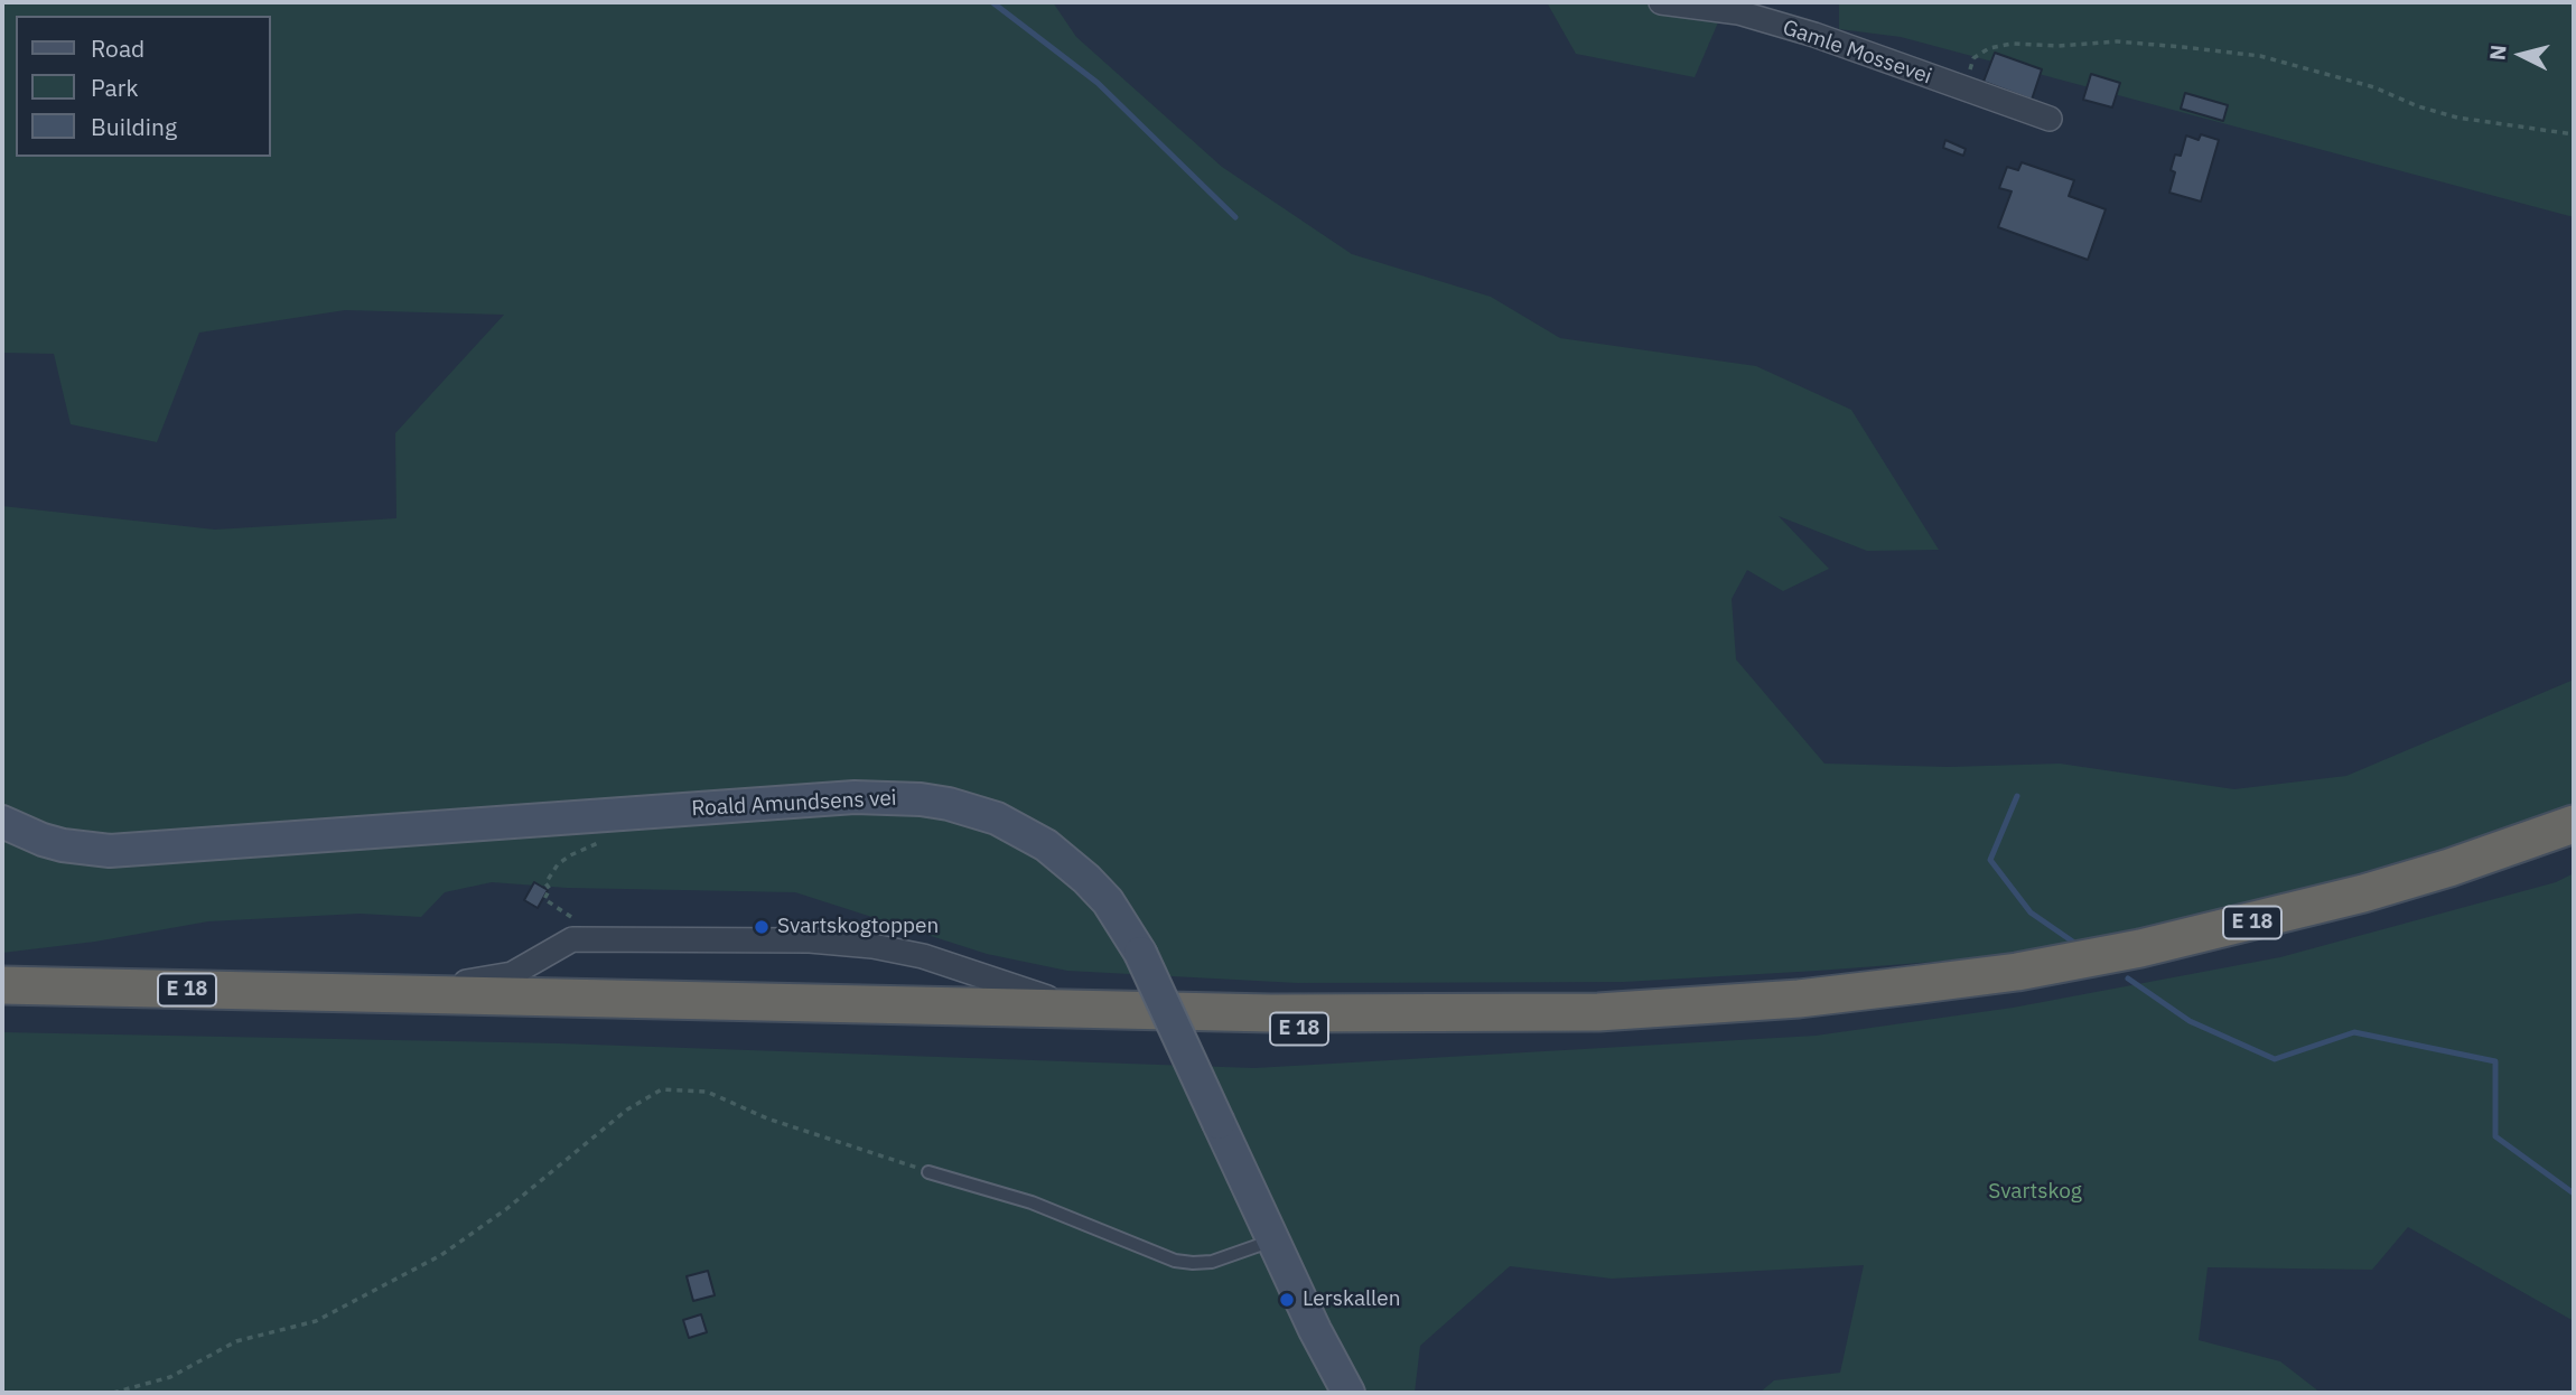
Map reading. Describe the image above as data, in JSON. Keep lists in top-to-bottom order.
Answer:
{
  "streets": {
    "highway": ["E 18"],
    "main road": ["Roald Amundsens vei"],
    "street": ["Gamle Mossevei"]
  },
  "parks": ["Svartskog"],
  "places": ["Svartskogtoppen", "Lerskallen"],
  "legend": ["Road", "Park", "Building"],
  "north": "left"
}
